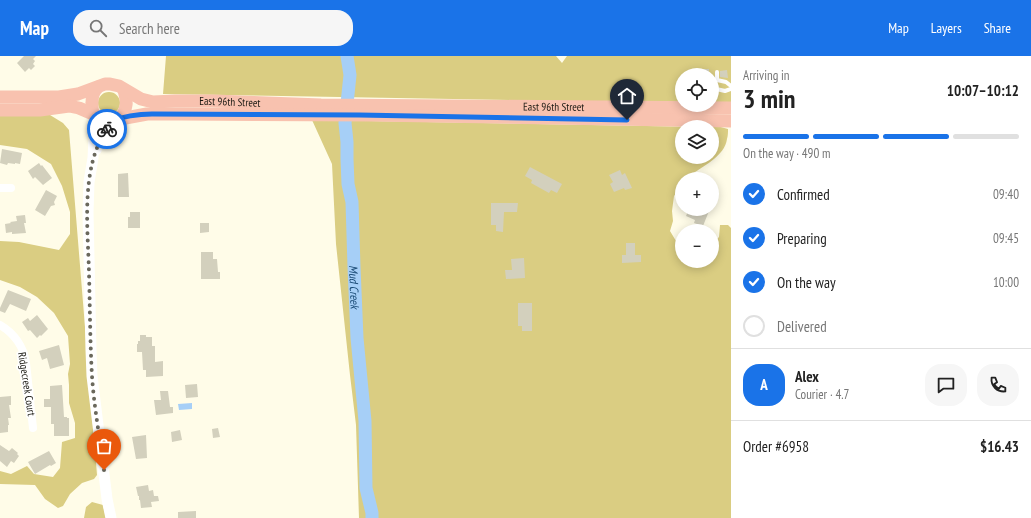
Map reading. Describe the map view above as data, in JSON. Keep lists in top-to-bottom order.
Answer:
{
  "streets": {
    "main road": ["East 96th Street"],
    "street": ["Ridgecreek Court"]
  },
  "water": ["Mud Creek"],
  "page": {
    "header": "Map",
    "search": "Search here",
    "nav": ["Map", "Layers", "Share"],
    "heading": ["3 min", "Arriving in", "10:07–10:12"],
    "panel": [
      "Alex",
      "Courier · 4.7",
      "Order #6958",
      "$16.43"
    ],
    "map_buttons": ["+", "−"],
    "bar": "On the way · 490 m",
    "list": [
      ["Confirmed", "09:40"],
      ["Preparing", "09:45"],
      ["On the way", "10:00"],
      "Delivered"
    ],
    "round": "A"
  }
}
